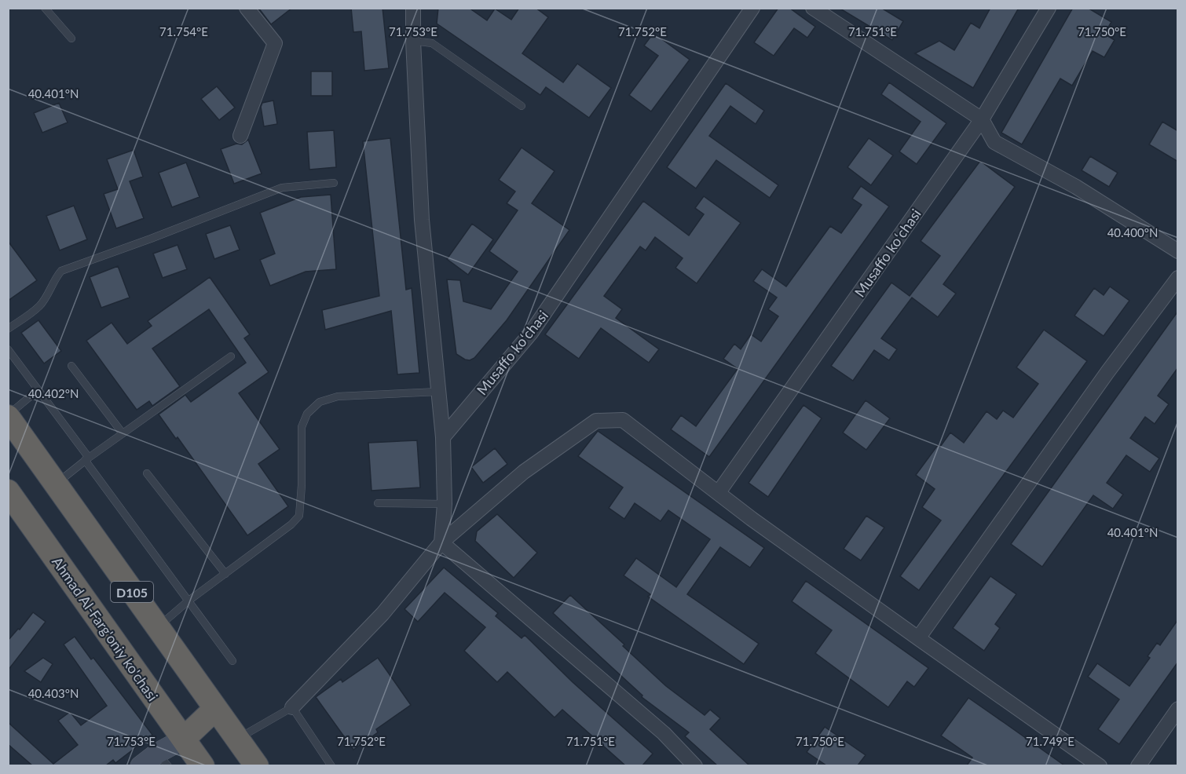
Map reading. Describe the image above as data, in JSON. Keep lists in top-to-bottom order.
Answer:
{
  "streets": {
    "highway": ["D105", "Ahmad Al-Farg'oniy ko'chasi"],
    "street": ["Musaffo koʻchasi"]
  },
  "coordinates": [
    "71.753°E",
    "71.751°E",
    "71.750°E",
    "71.754°E",
    "71.752°E",
    "40.401°N",
    "40.400°N",
    "40.402°N",
    "40.403°N",
    "71.749°E"
  ]
}
